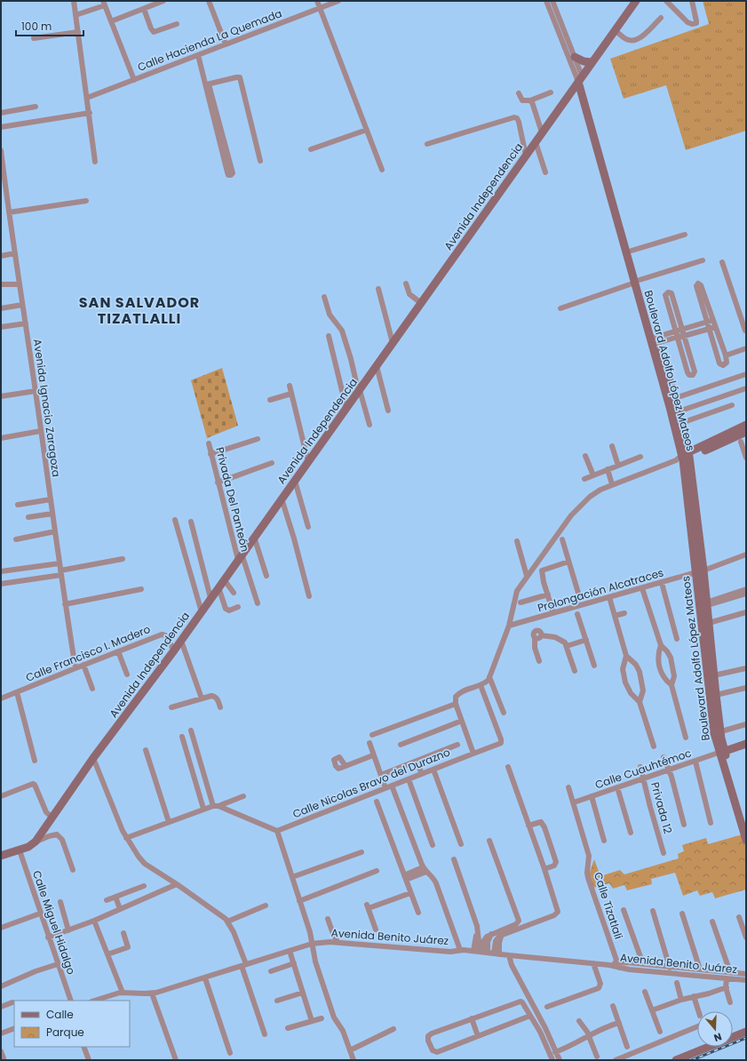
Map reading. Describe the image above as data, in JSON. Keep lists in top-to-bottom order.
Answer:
{
  "streets": {
    "street": [
      "Calle Hacienda La Quemada",
      "Avenida Independencia",
      "Boulevard Adolfo López Mateos",
      "Avenida Ignacio Zaragoza",
      "Privada Del Panteón",
      "Prolongación Alcatraces",
      "Calle Francisco I. Madero",
      "Calle Cuauhtémoc",
      "Calle Nicolas Bravo del Durazno",
      "Privada 12",
      "Calle Tizatlali",
      "Calle Miguel Hidalgo",
      "Avenida Benito Juárez"
    ]
  },
  "crossings": [
    ["Avenida Independencia", "Boulevard Adolfo López Mateos"],
    ["Avenida Independencia", "Privada Del Panteón"],
    ["Avenida Independencia", "Calle Francisco I. Madero"],
    ["Avenida Independencia", "Calle Miguel Hidalgo"],
    ["Boulevard Adolfo López Mateos", "Prolongación Alcatraces"],
    ["Boulevard Adolfo López Mateos", "Calle Cuauhtémoc"],
    ["Avenida Ignacio Zaragoza", "Calle Francisco I. Madero"],
    ["Calle Cuauhtémoc", "Privada 12"],
    ["Calle Cuauhtémoc", "Calle Tizatlali"],
    ["Calle Tizatlali", "Avenida Benito Juárez"]
  ],
  "districts": ["SAN SALVADOR TIZATLALLI"],
  "legend": ["Calle", "Parque"],
  "scale_bar": "100 m",
  "north": "bottom"
}
